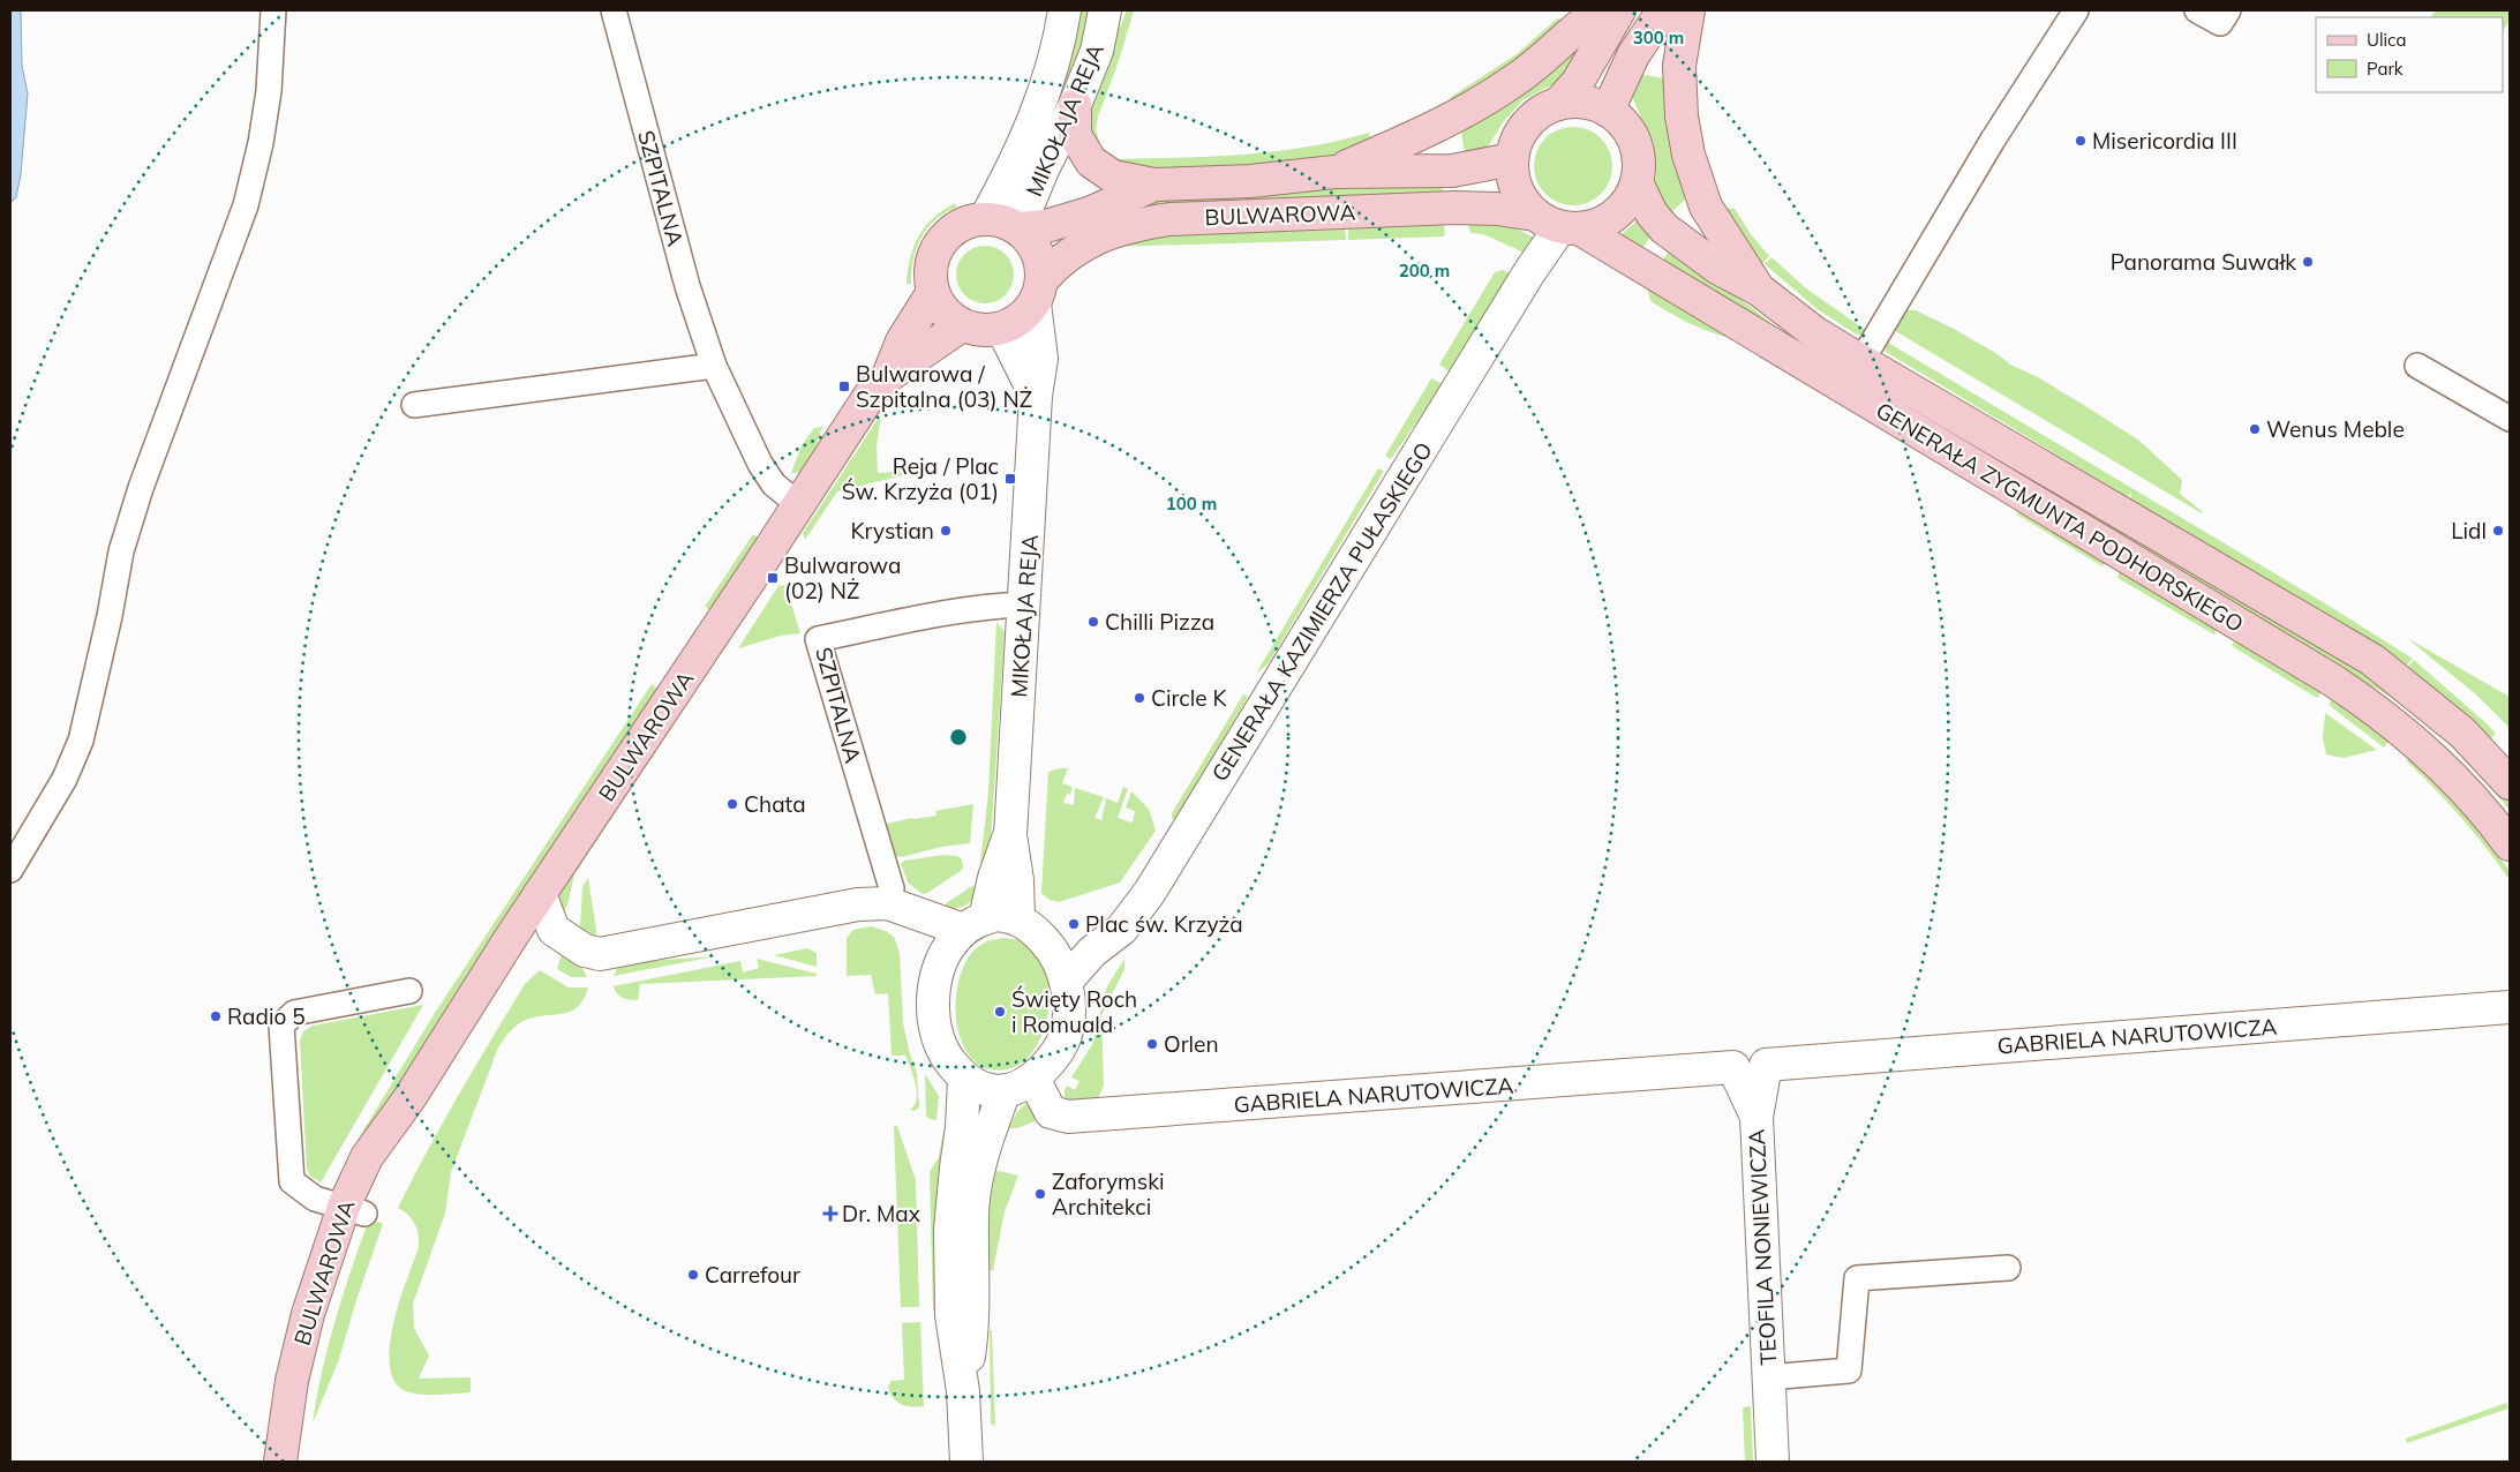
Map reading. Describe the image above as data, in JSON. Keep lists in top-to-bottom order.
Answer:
{
  "streets": {
    "main road": ["BULWAROWA", "GENERAŁA ZYGMUNTA PODHORSKIEGO"],
    "street": [
      "MIKOŁAJA REJA",
      "SZPITALNA",
      "GENERAŁA KAZIMIERZA PUŁASKIEGO",
      "GABRIELA NARUTOWICZA",
      "TEOFILA NONIEWICZA"
    ]
  },
  "crossings": [
    ["MIKOŁAJA REJA", "SZPITALNA"],
    ["MIKOŁAJA REJA", "BULWAROWA"],
    ["SZPITALNA", "BULWAROWA"],
    ["BULWAROWA", "GENERAŁA ZYGMUNTA PODHORSKIEGO"],
    ["BULWAROWA", "GENERAŁA KAZIMIERZA PUŁASKIEGO"],
    ["GENERAŁA ZYGMUNTA PODHORSKIEGO", "GENERAŁA KAZIMIERZA PUŁASKIEGO"],
    ["GENERAŁA KAZIMIERZA PUŁASKIEGO", "GABRIELA NARUTOWICZA"],
    ["GABRIELA NARUTOWICZA", "TEOFILA NONIEWICZA"]
  ],
  "places": {
    "other": [
      "Misericordia III",
      "Panorama Suwałk",
      "Wenus Meble",
      "Krystian",
      "Lidl",
      "Chilli Pizza",
      "Circle K",
      "Chata",
      "Plac św. Krzyża",
      "Święty Roch i Romuald",
      "Radio 5",
      "Orlen",
      "Zaforymski Architekci",
      "Carrefour"
    ],
    "transit": ["Bulwarowa / Szpitalna (03) NŻ", "Reja / Plac Św. Krzyża (01)", "Bulwarowa (02) NŻ"],
    "health": ["Dr. Max"]
  },
  "legend": ["Ulica", "Park"],
  "rings": ["300 m", "200 m", "100 m"]
}
